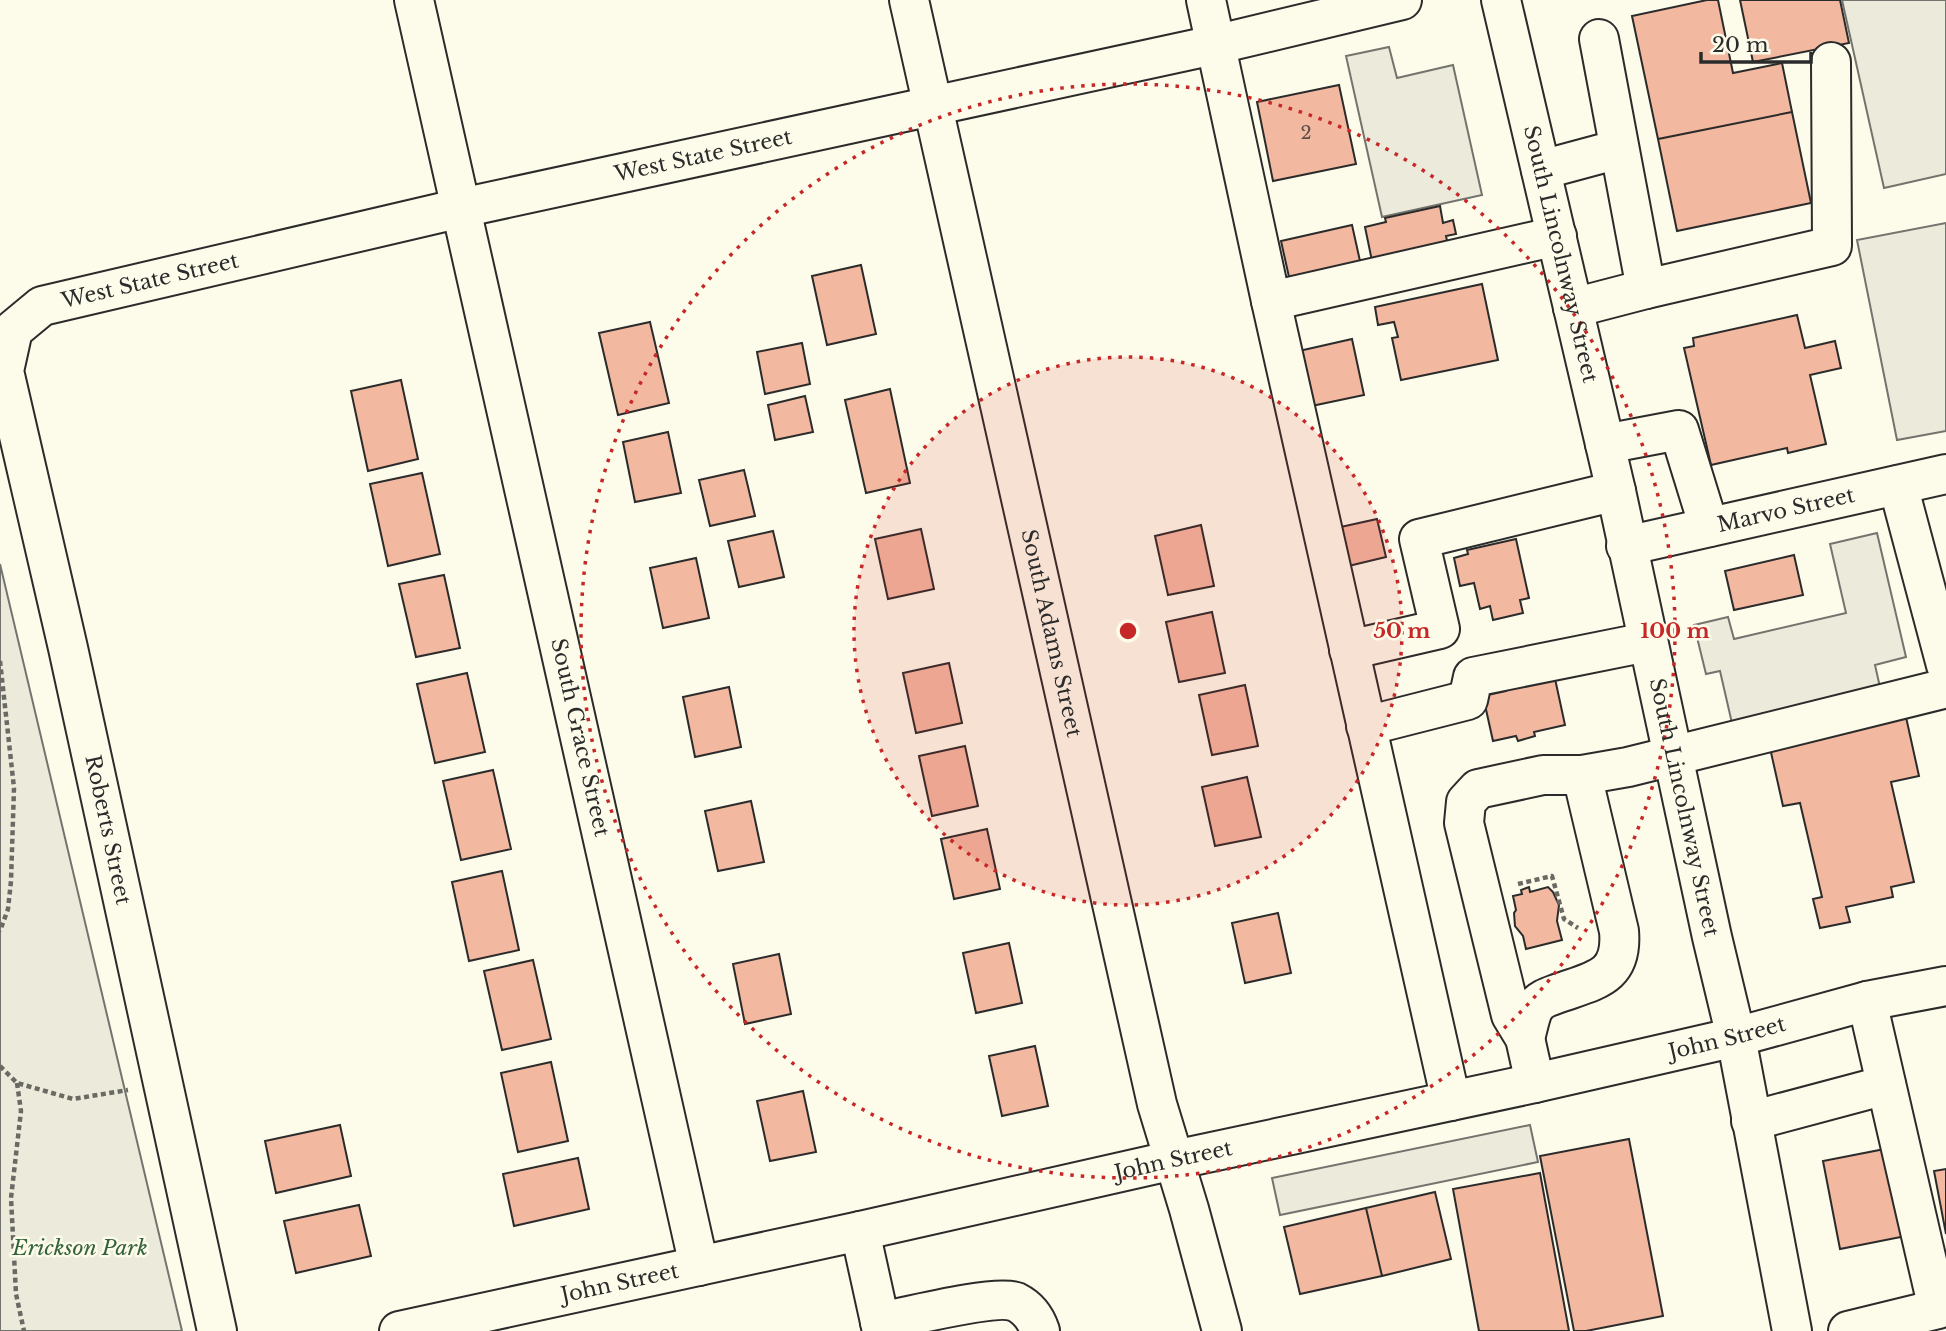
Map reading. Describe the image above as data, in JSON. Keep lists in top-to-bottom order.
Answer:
{
  "streets": {
    "street": [
      "West State Street",
      "South Lincolnway Street",
      "Marvo Street",
      "South Adams Street",
      "South Grace Street",
      "Roberts Street",
      "John Street"
    ]
  },
  "crossings": [
    ["West State Street", "South Adams Street"],
    ["West State Street", "South Grace Street"],
    ["West State Street", "Roberts Street"],
    ["South Lincolnway Street", "Marvo Street"],
    ["South Lincolnway Street", "John Street"],
    ["South Adams Street", "John Street"],
    ["South Grace Street", "John Street"]
  ],
  "parks": ["Erickson Park"],
  "house_numbers": ["2"],
  "scale_bar": "20 m",
  "rings": ["50 m", "100 m"]
}
